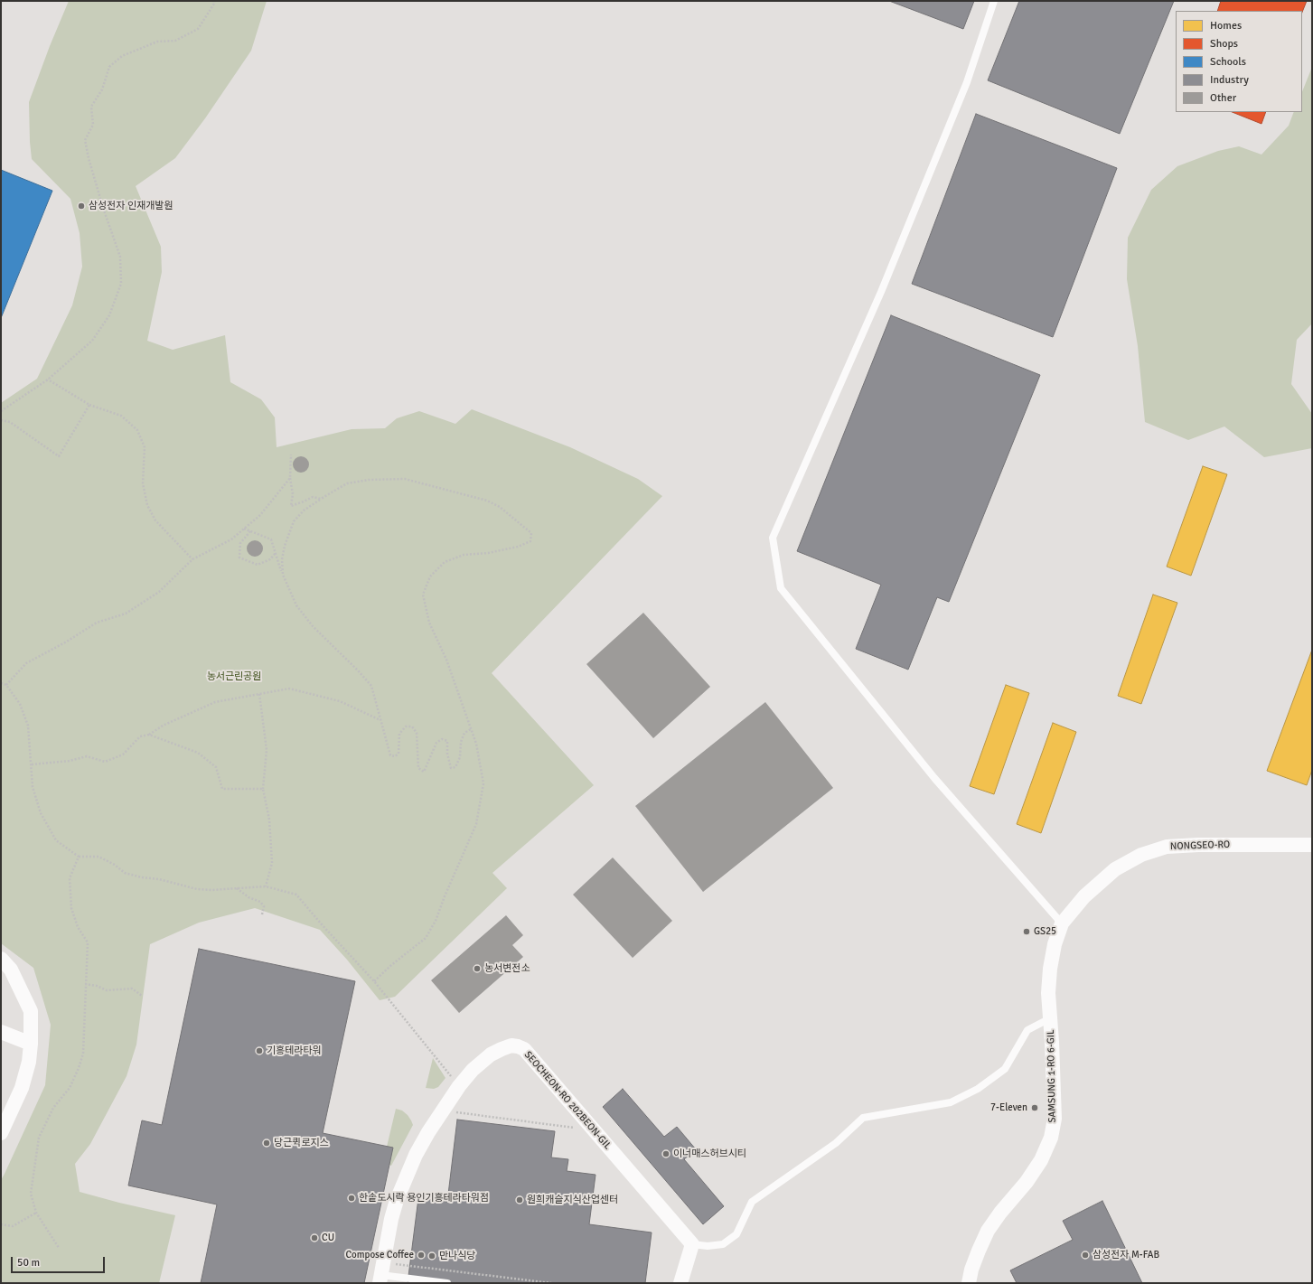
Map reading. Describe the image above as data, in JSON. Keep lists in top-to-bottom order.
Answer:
{
  "streets": {
    "street": ["NONGSEO-RO", "SAMSUNG 1-RO 6-GIL", "SEOCHEON-RO 202BEON-GIL"]
  },
  "crossings": [
    ["NONGSEO-RO", "SAMSUNG 1-RO 6-GIL"]
  ],
  "parks": ["농서근린공원"],
  "places": [
    "삼성전자 인재개발원",
    "GS25",
    "농서변전소",
    "기흥테라타워",
    "7-Eleven",
    "당근퀵로지스",
    "이너매스허브시티",
    "한솥도시락 용인기흥테라타워점",
    "원희캐슬지식산업센터",
    "CU",
    "Compose Coffee",
    "삼성전자 M-FAB",
    "만나식당"
  ],
  "legend": [
    "Homes",
    "Shops",
    "Schools",
    "Industry",
    "Other"
  ],
  "scale_bar": "50 m"
}
